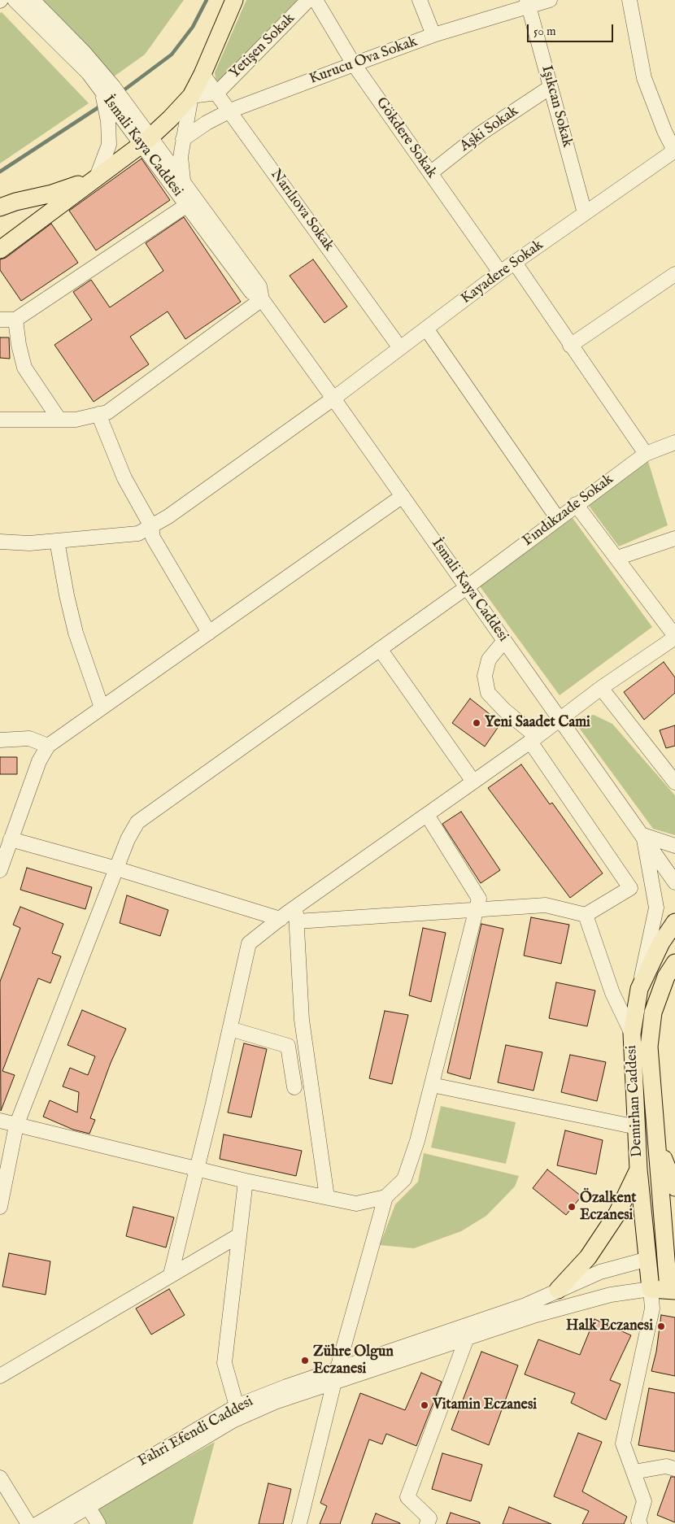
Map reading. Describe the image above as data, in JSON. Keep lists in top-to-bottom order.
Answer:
{
  "streets": {
    "main road": ["Demirhan Caddesi"],
    "street": [
      "Yetişen Sokak",
      "Kurucu Ova Sokak",
      "Işıkcan Sokak",
      "Aşki Sokak",
      "Gökdere Sokak",
      "İsmali Kaya Caddesi",
      "Narılıova Sokak",
      "Kayadere Sokak",
      "Fındıkzade Sokak",
      "Fahri Efendi Caddesi"
    ]
  },
  "crossings": [
    ["Yetişen Sokak", "Narılıova Sokak"],
    ["Kurucu Ova Sokak", "Işıkcan Sokak"],
    ["Kurucu Ova Sokak", "Gökdere Sokak"],
    ["Kurucu Ova Sokak", "Narılıova Sokak"],
    ["Işıkcan Sokak", "Aşki Sokak"],
    ["Işıkcan Sokak", "Kayadere Sokak"],
    ["Aşki Sokak", "Gökdere Sokak"],
    ["Gökdere Sokak", "Kayadere Sokak"],
    ["İsmali Kaya Caddesi", "Kayadere Sokak"],
    ["İsmali Kaya Caddesi", "Fındıkzade Sokak"],
    ["Narılıova Sokak", "Kayadere Sokak"],
    ["Demirhan Caddesi", "Fahri Efendi Caddesi"]
  ],
  "places": [
    "Yeni Saadet Cami",
    "Özalkent Eczanesi",
    "Halk Eczanesi",
    "Zühre Olgun Eczanesi",
    "Vitamin Eczanesi"
  ],
  "scale_bar": "50 m"
}
